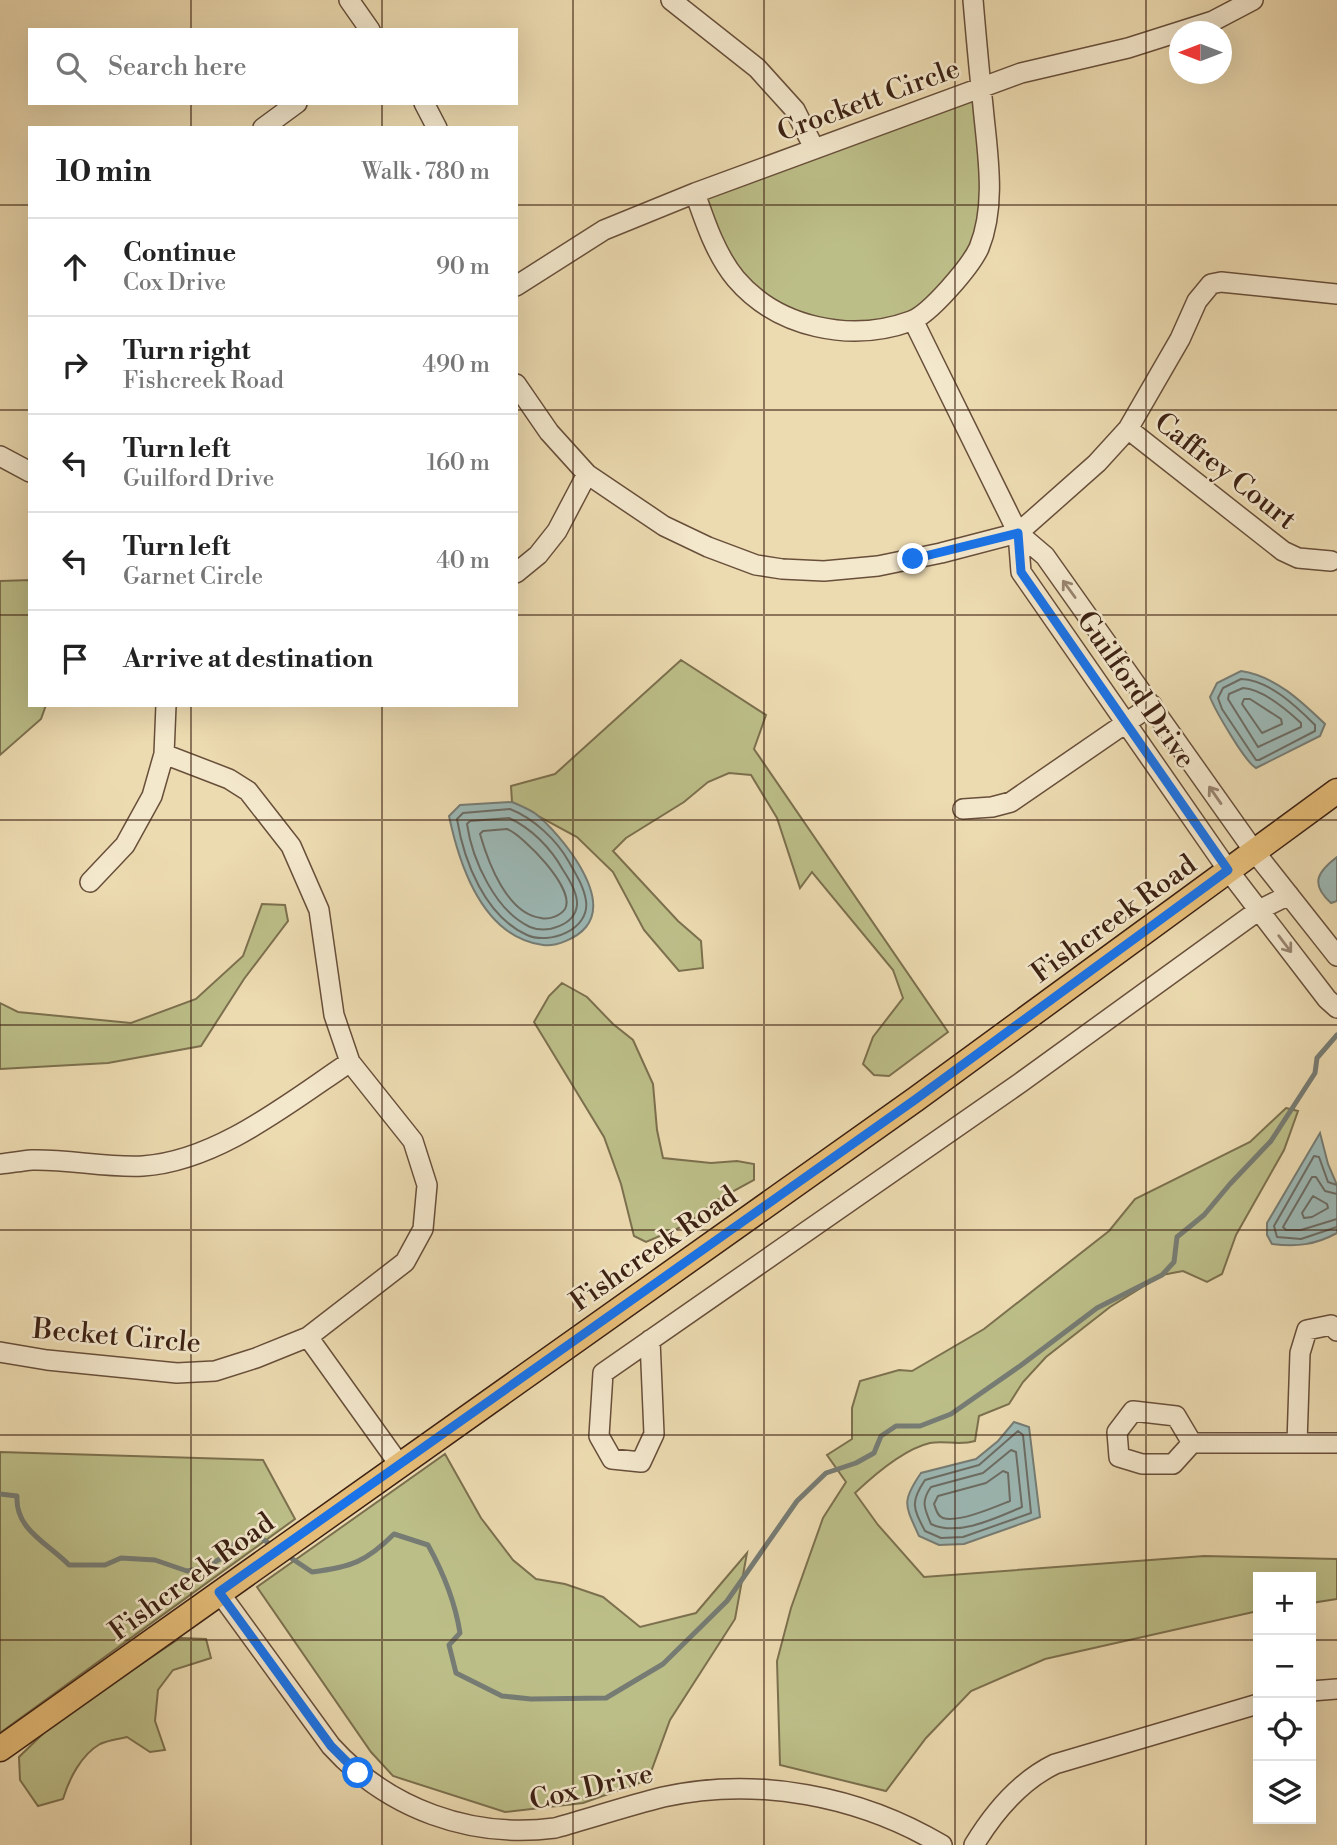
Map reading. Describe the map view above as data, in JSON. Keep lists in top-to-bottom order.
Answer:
{
  "streets": {
    "main road": ["Fishcreek Road"],
    "street": [
      "Crockett Circle",
      "Caffrey Court",
      "Guilford Drive",
      "Becket Circle",
      "Cox Drive"
    ]
  },
  "crossings": [
    ["Guilford Drive", "Fishcreek Road"],
    ["Fishcreek Road", "Cox Drive"]
  ],
  "north": "left",
  "page": {
    "search": "Search here",
    "heading": ["10 min", "Walk · 780 m"],
    "list": [
      ["Continue", "Cox Drive", "90 m"],
      ["Turn right", "Fishcreek Road", "490 m"],
      ["Turn left", "Guilford Drive", "160 m"],
      ["Turn left", "Garnet Circle", "40 m"],
      "Arrive at destination"
    ],
    "map_buttons": ["+", "−"]
  }
}
